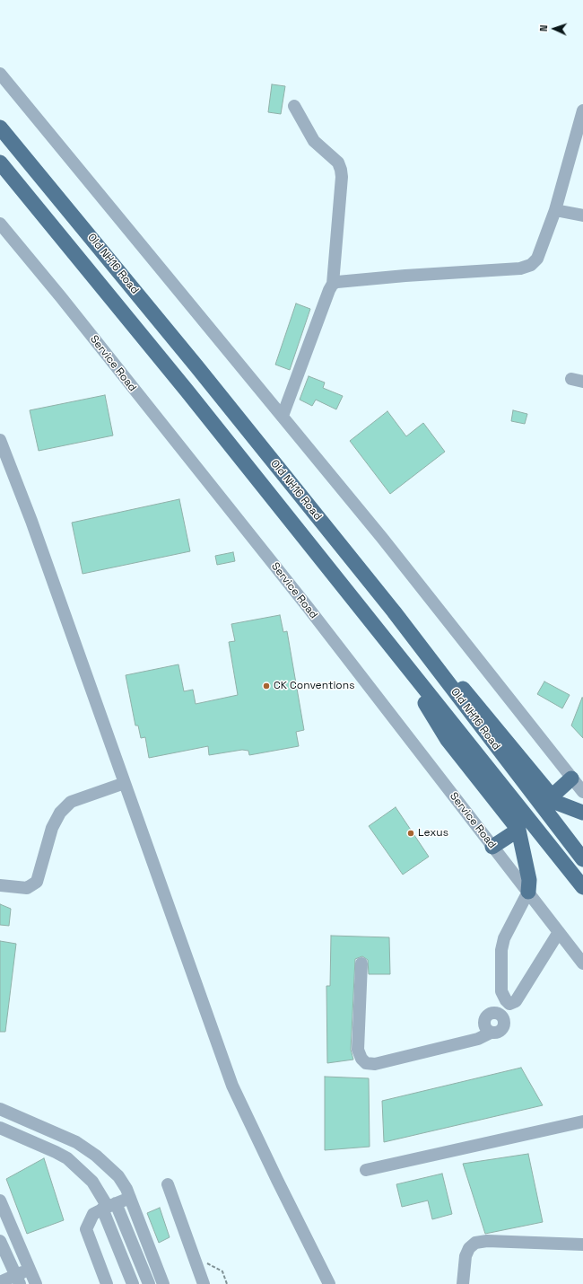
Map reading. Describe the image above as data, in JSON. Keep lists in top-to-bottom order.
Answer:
{
  "streets": {
    "main road": ["Old NH16 Road"],
    "street": ["Service Road"]
  },
  "places": ["CK Conventions", "Lexus"],
  "north": "left"
}
